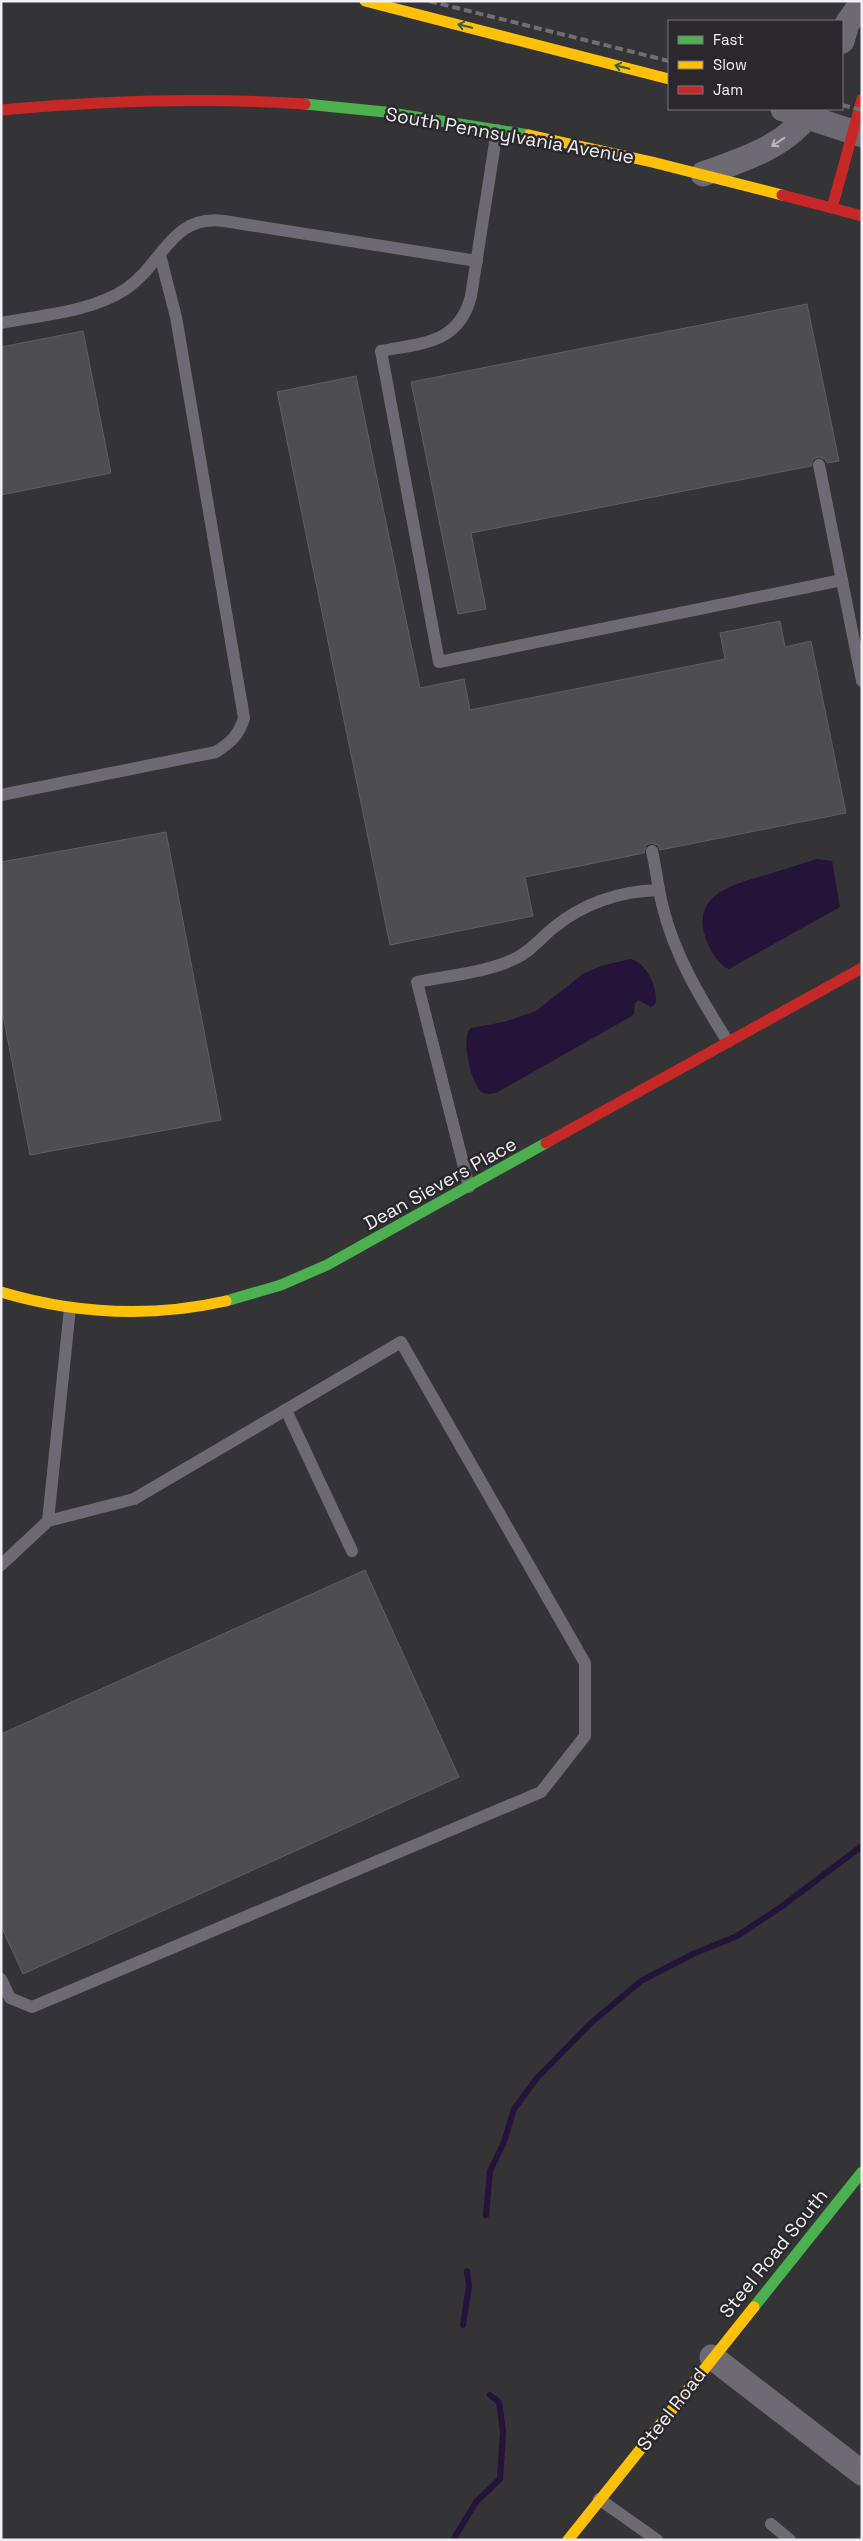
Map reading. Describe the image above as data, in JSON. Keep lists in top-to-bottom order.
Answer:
{
  "streets": {
    "street": [
      "South Pennsylvania Avenue",
      "Dean Sievers Place",
      "Steel Road South",
      "Steel Road"
    ]
  },
  "crossings": [
    ["Steel Road South", "Steel Road"]
  ],
  "legend": ["Fast", "Slow", "Jam"]
}
